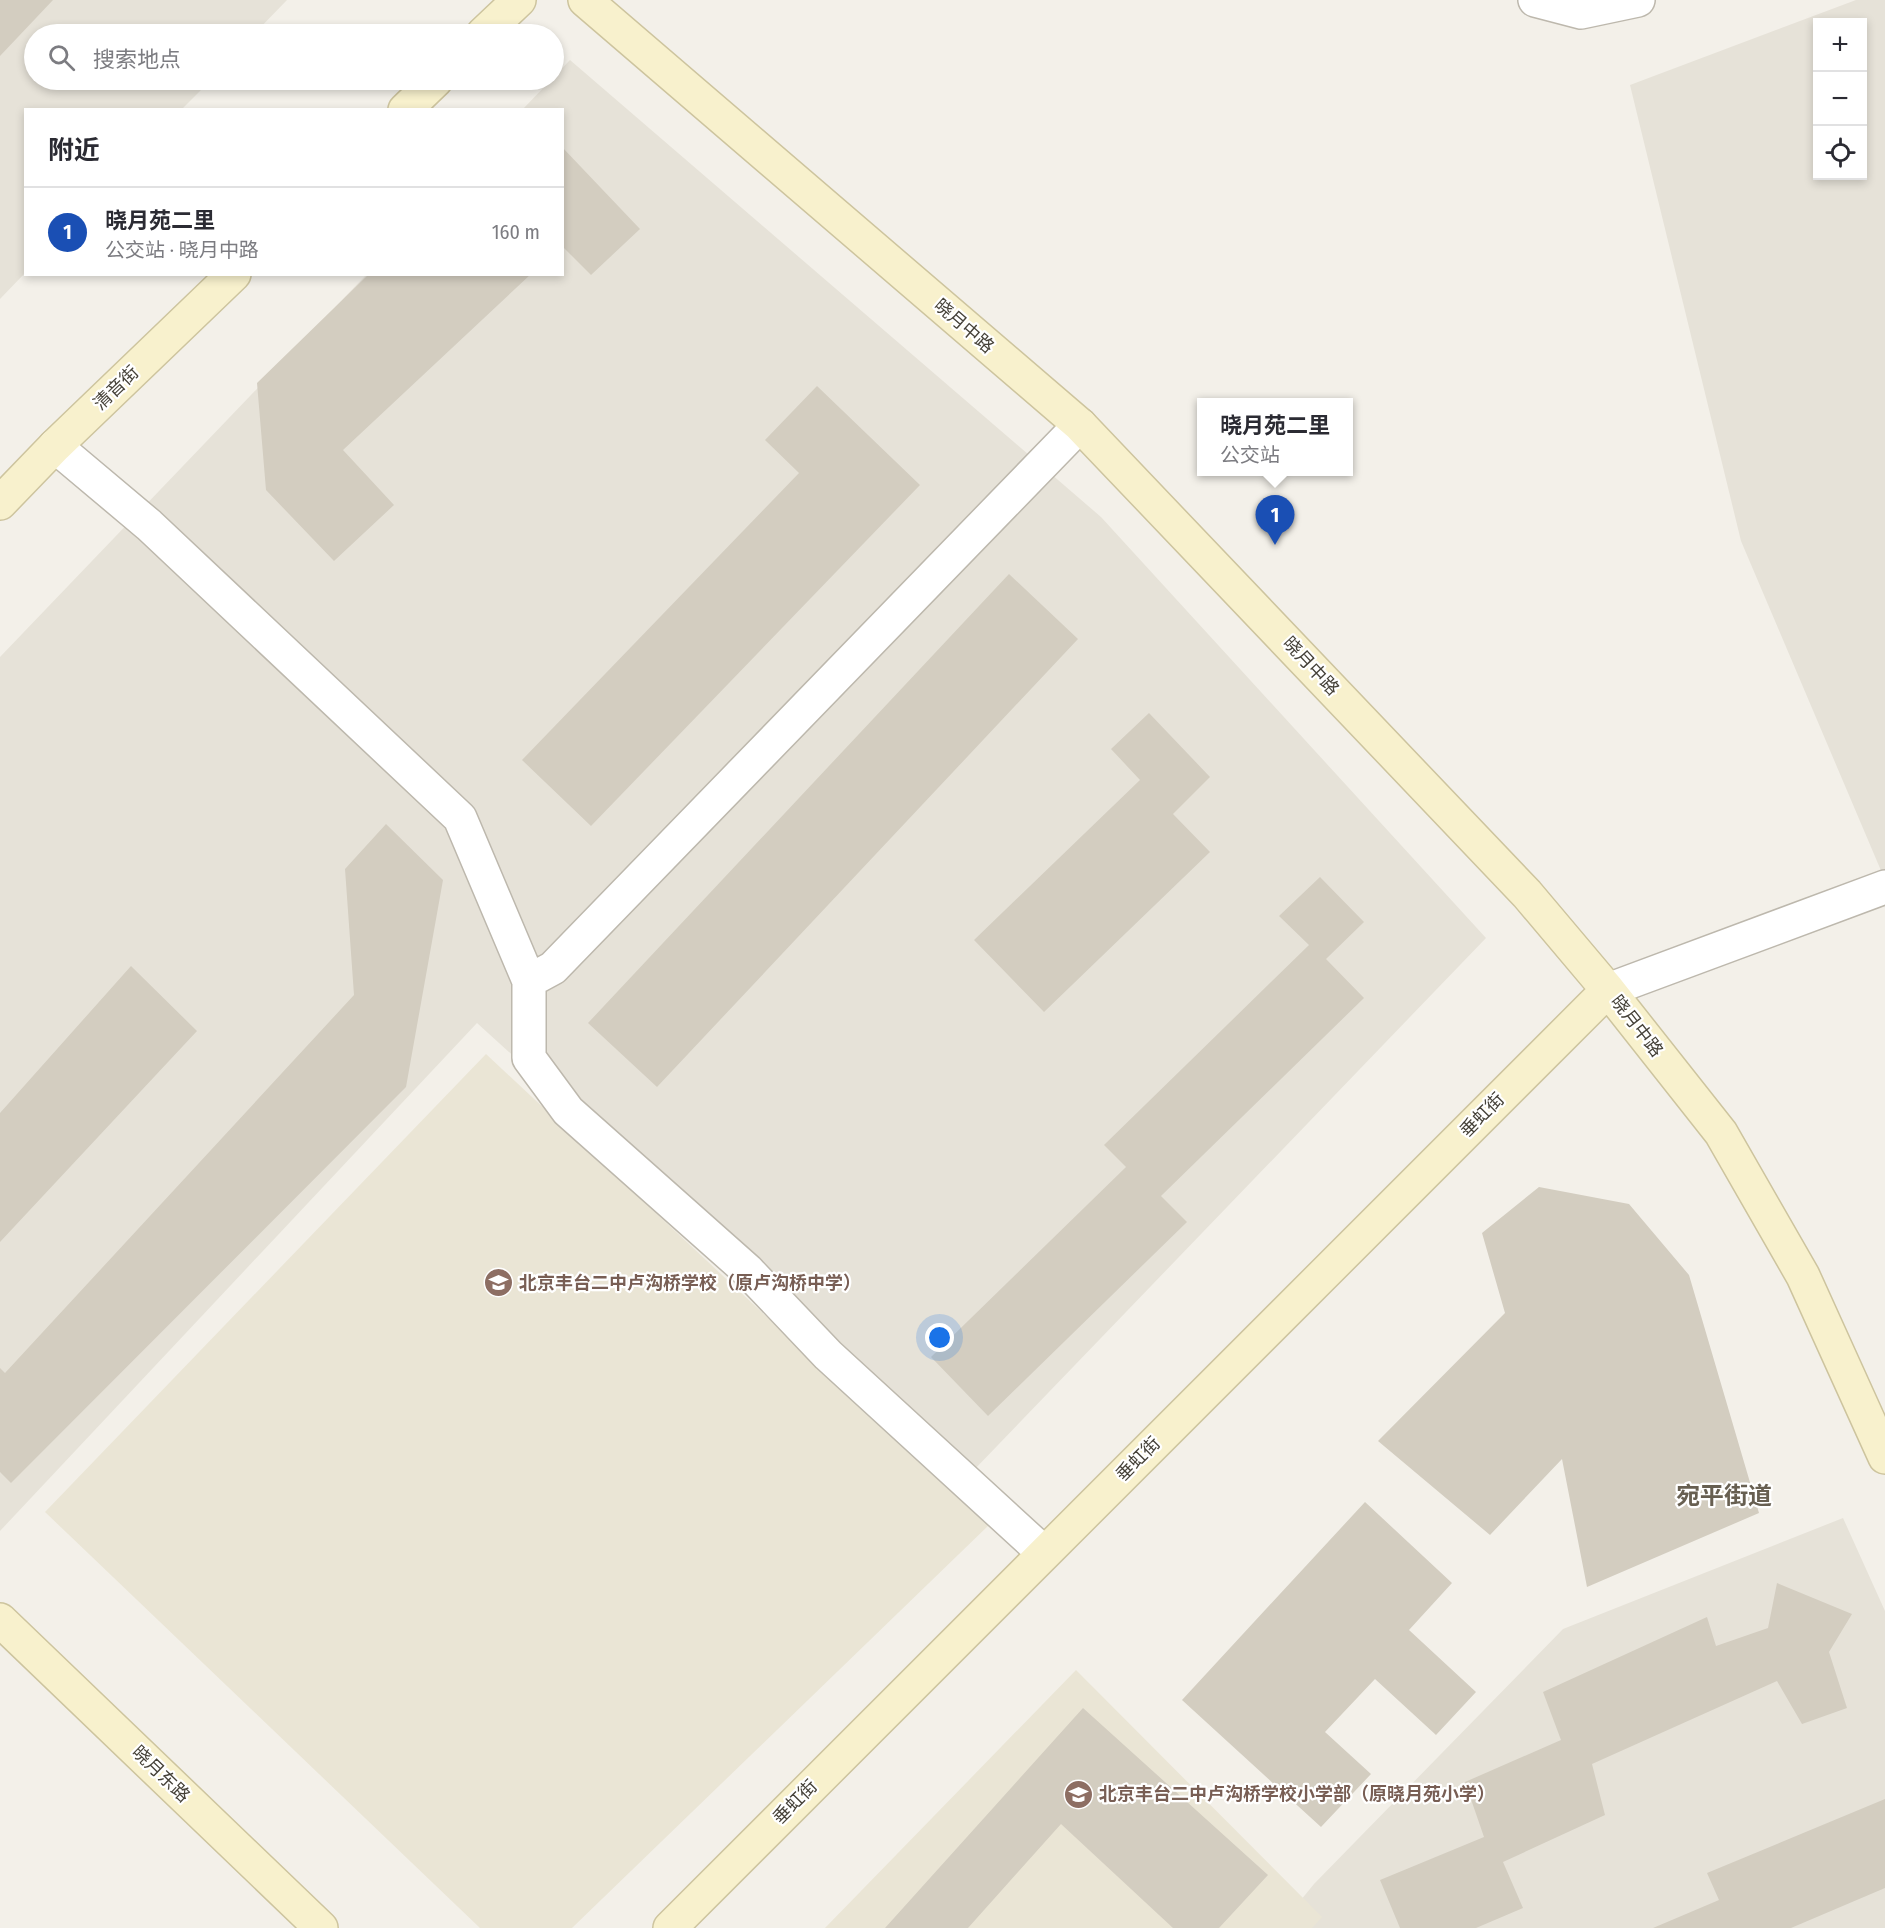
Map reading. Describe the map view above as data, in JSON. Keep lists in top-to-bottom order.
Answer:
{
  "streets": {
    "street": [
      "晓月中路",
      "清音街",
      "垂虹街",
      "晓月东路"
    ]
  },
  "crossings": [
    ["晓月中路", "垂虹街"]
  ],
  "districts": ["宛平街道"],
  "places": {
    "school or university": ["北京丰台二中卢沟桥学校（原卢沟桥中学）", "北京丰台二中卢沟桥学校小学部（原晓月苑小学）"]
  },
  "page": {
    "map_buttons": ["+", "−"],
    "search": "搜索地点",
    "heading": "附近",
    "list": [
      {
        "mark": "1",
        "name": "晓月苑二里",
        "note": "公交站 · 晓月中路",
        "value": "160 m"
      }
    ],
    "popup": ["晓月苑二里", "公交站"],
    "pins": "1"
  }
}
